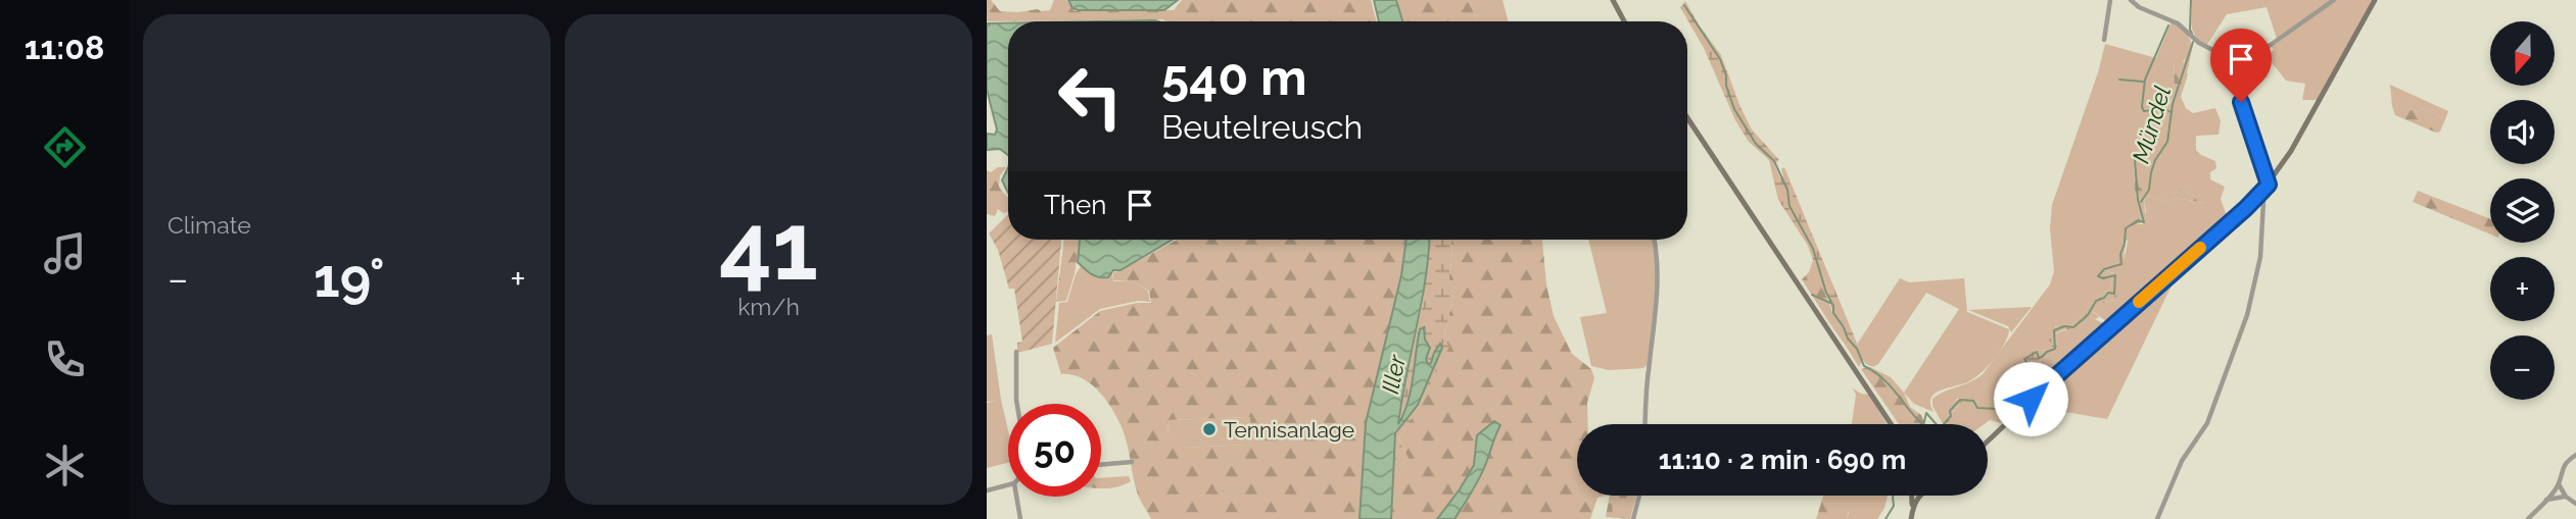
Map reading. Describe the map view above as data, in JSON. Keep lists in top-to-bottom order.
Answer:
{
  "water": ["Mündel", "Iller"],
  "places": ["Tennisanlage"],
  "north": "bottom",
  "page": {
    "tabs": "11:08",
    "tile": [
      "Climate",
      ["41", "km/h"]
    ],
    "map_buttons": ["+", "−"],
    "turn": ["540 m", "Beutelreusch"],
    "then": "Then",
    "heat": ["−", "19°", "+"],
    "limit": "50",
    "trip": "11:10 · 2 min · 690 m"
  }
}
